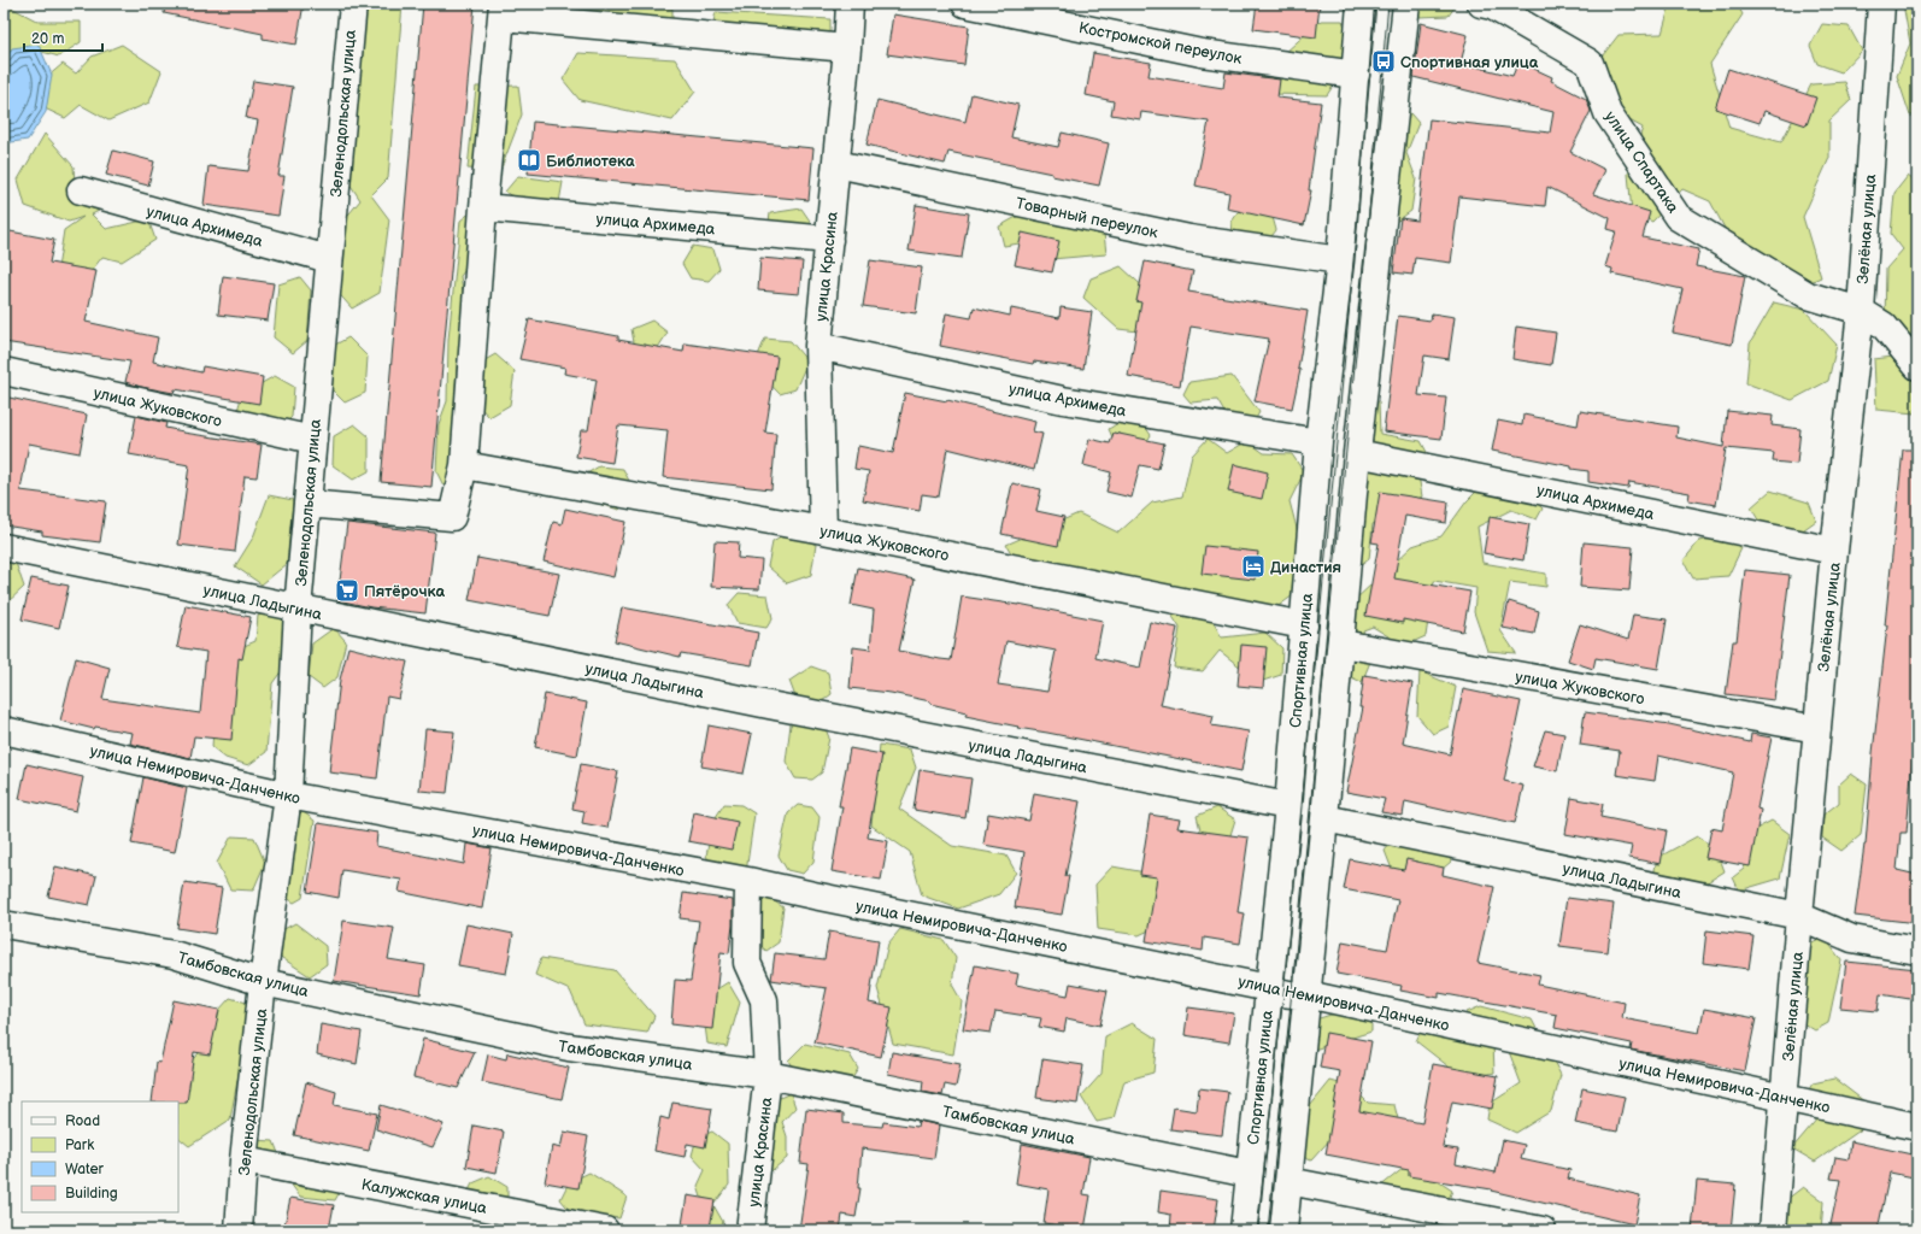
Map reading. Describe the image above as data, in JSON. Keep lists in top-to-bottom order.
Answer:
{
  "streets": {
    "street": [
      "Костромской переулок",
      "Зеленодольская улица",
      "улица Спартака",
      "Товарный переулок",
      "улица Архимеда",
      "Зелёная улица",
      "улица Красина",
      "улица Жуковского",
      "улица Ладыгина",
      "Спортивная улица",
      "улица Немировича-Данченко",
      "Тамбовская улица",
      "Калужская улица"
    ]
  },
  "crossings": [
    ["Костромской переулок", "Спортивная улица"],
    ["Зеленодольская улица", "улица Архимеда"],
    ["Зеленодольская улица", "улица Жуковского"],
    ["Зеленодольская улица", "улица Ладыгина"],
    ["Зеленодольская улица", "улица Немировича-Данченко"],
    ["Зеленодольская улица", "Тамбовская улица"],
    ["Зеленодольская улица", "Калужская улица"],
    ["улица Спартака", "Зелёная улица"],
    ["Товарный переулок", "улица Красина"],
    ["Товарный переулок", "Спортивная улица"],
    ["улица Архимеда", "Зелёная улица"],
    ["улица Архимеда", "улица Красина"],
    ["улица Архимеда", "Спортивная улица"],
    ["Зелёная улица", "улица Жуковского"],
    ["Зелёная улица", "улица Ладыгина"],
    ["Зелёная улица", "улица Немировича-Данченко"],
    ["улица Красина", "улица Жуковского"],
    ["улица Красина", "улица Немировича-Данченко"],
    ["улица Красина", "Тамбовская улица"],
    ["улица Жуковского", "Спортивная улица"],
    ["улица Ладыгина", "Спортивная улица"],
    ["Спортивная улица", "улица Немировича-Данченко"],
    ["Спортивная улица", "Тамбовская улица"]
  ],
  "places": {
    "bus stop": ["Спортивная улица"],
    "library": ["Библиотека"],
    "hotel": ["Династия"],
    "supermarket": ["Пятёрочка"]
  },
  "legend": [
    "Road",
    "Park",
    "Water",
    "Building"
  ],
  "scale_bar": "20 m"
}
